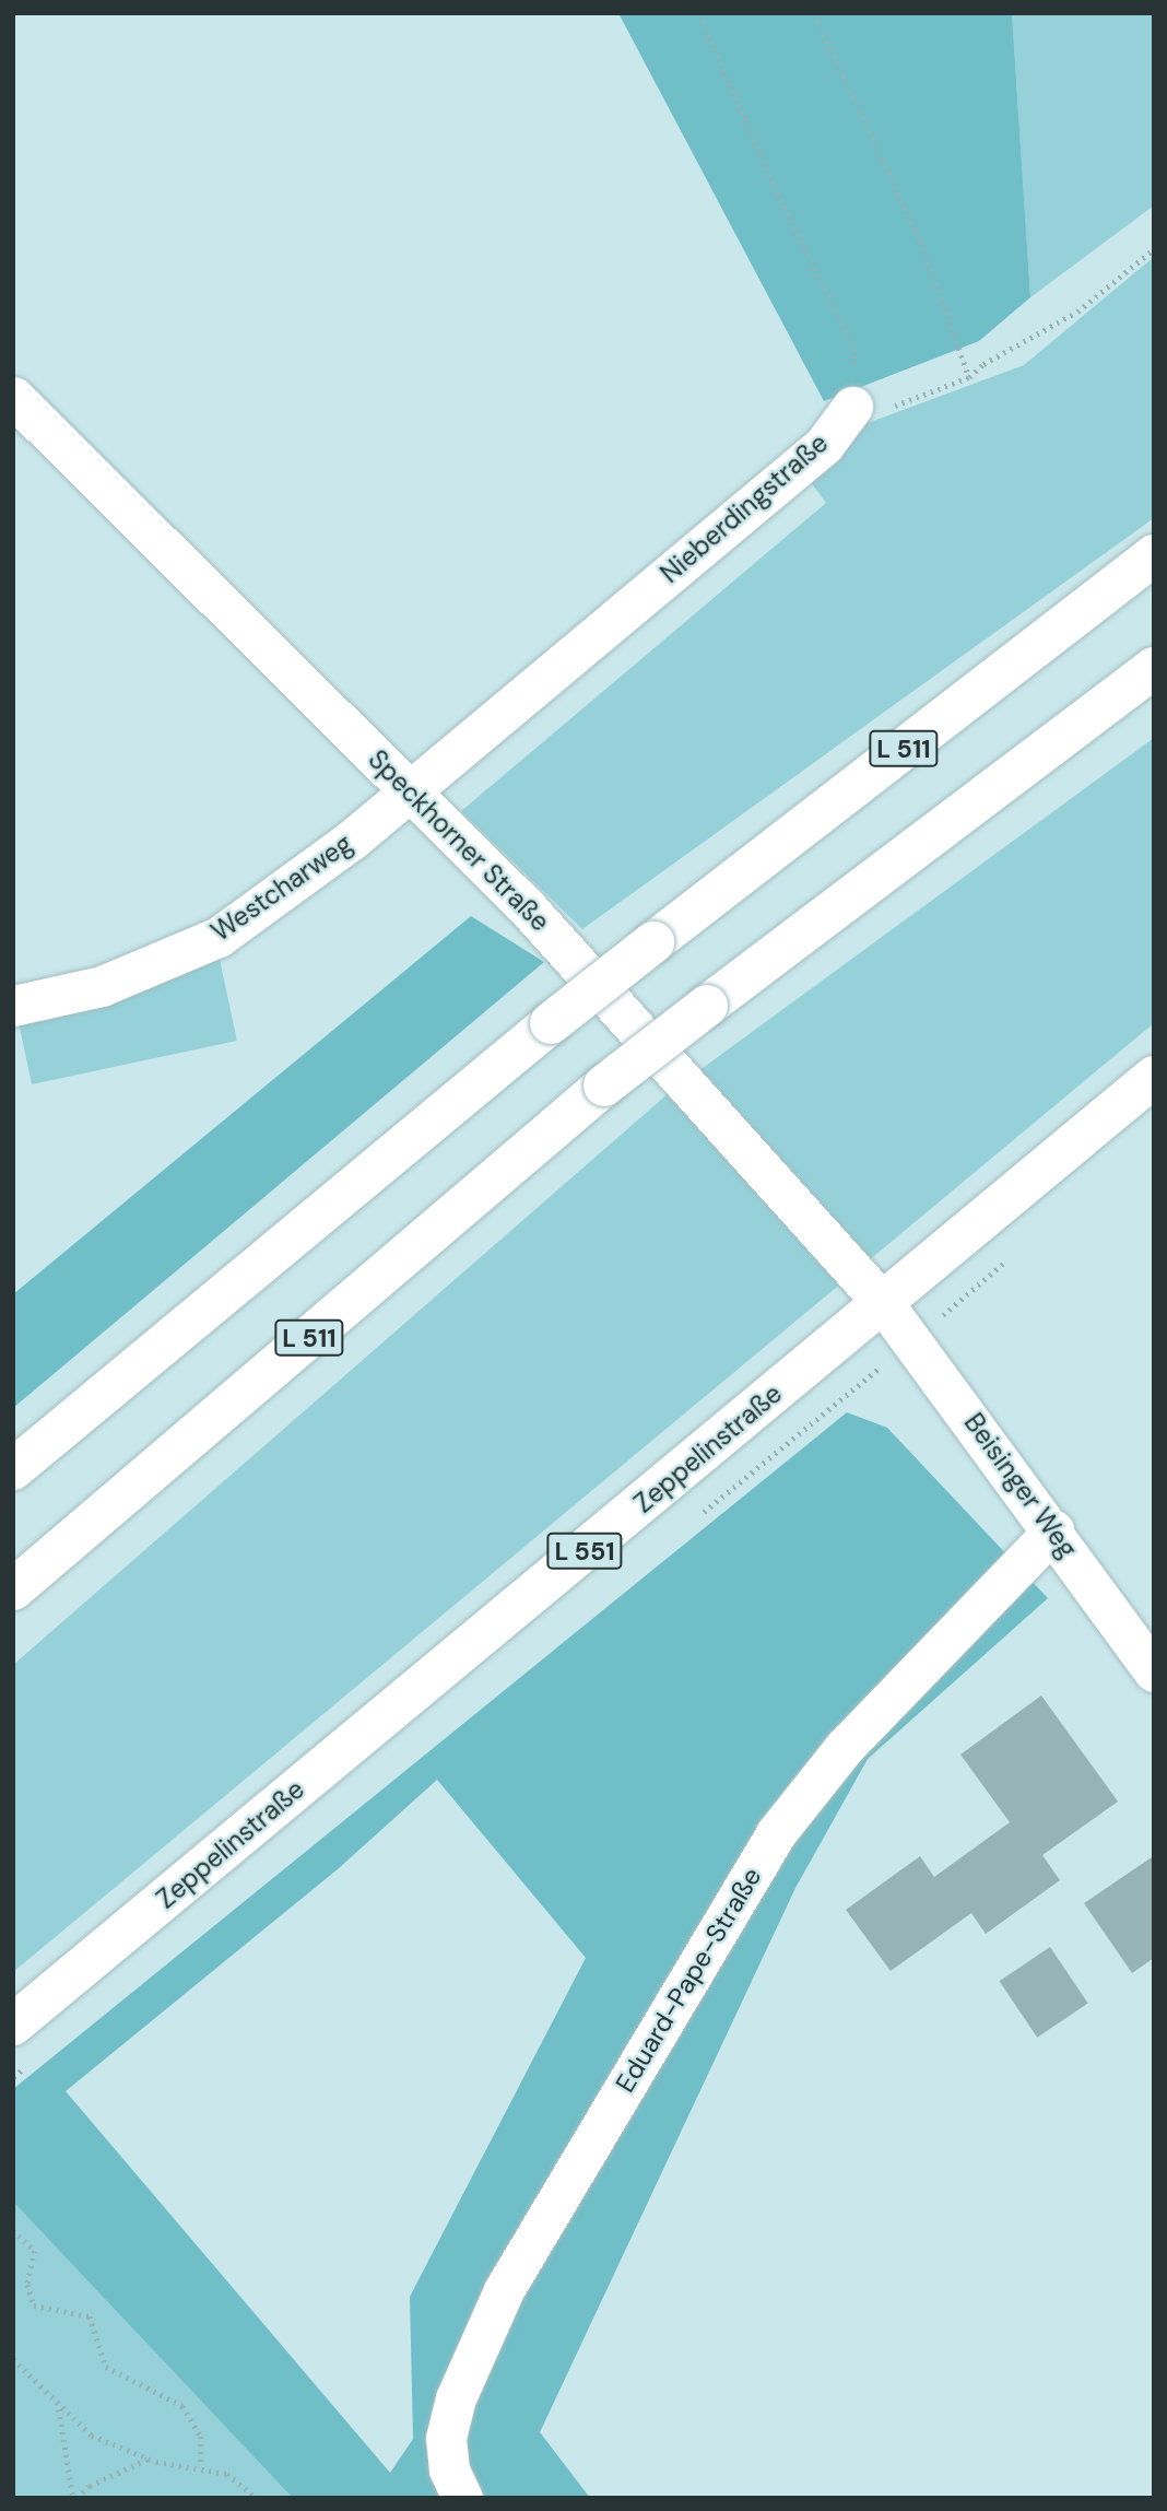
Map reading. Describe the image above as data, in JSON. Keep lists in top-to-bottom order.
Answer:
{
  "streets": {
    "main road": ["L 511", "Zeppelinstraße", "L 551"],
    "street": [
      "Nieberdingstraße",
      "Speckhorner Straße",
      "Westcharweg",
      "Beisinger Weg",
      "Eduard-Pape-Straße"
    ]
  },
  "crossings": [
    ["Nieberdingstraße", "Speckhorner Straße"],
    ["Nieberdingstraße", "Westcharweg"],
    ["Speckhorner Straße", "Westcharweg"],
    ["Speckhorner Straße", "Zeppelinstraße"],
    ["Speckhorner Straße", "Beisinger Weg"],
    ["Zeppelinstraße", "Beisinger Weg"],
    ["Beisinger Weg", "Eduard-Pape-Straße"]
  ]
}
